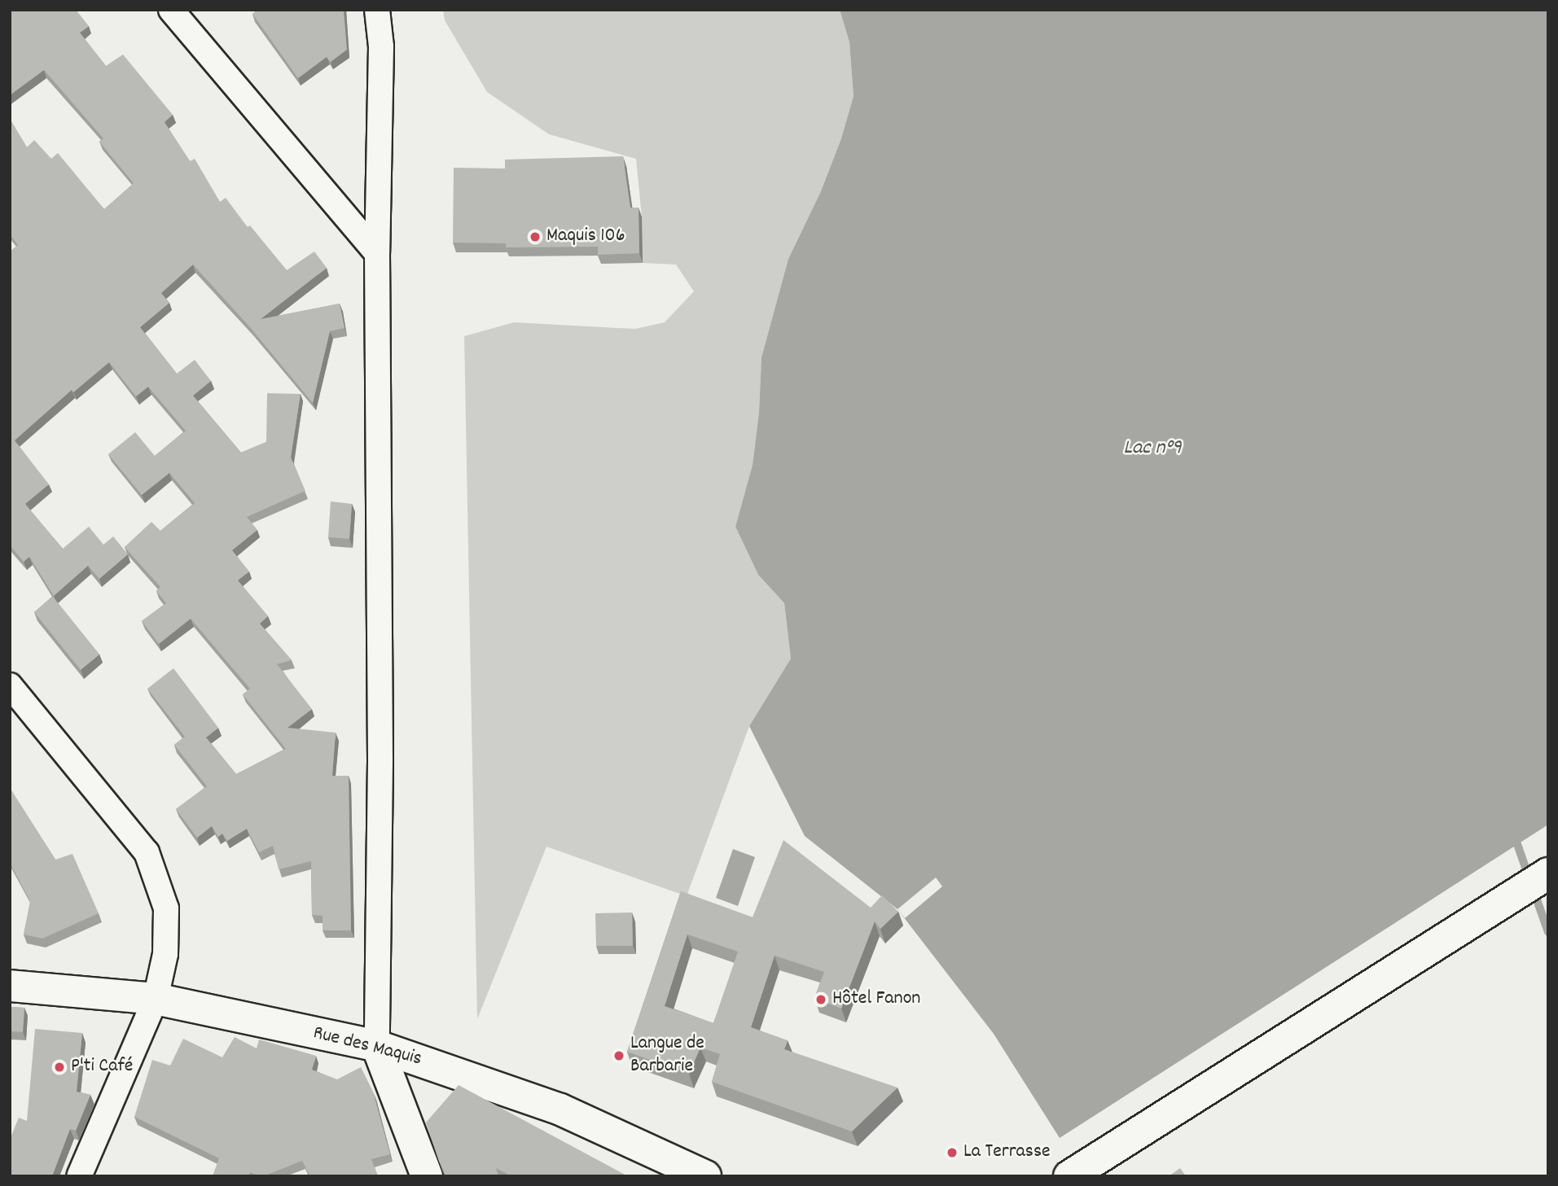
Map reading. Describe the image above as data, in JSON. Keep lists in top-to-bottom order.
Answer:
{
  "streets": {
    "street": ["Rue des Maquis"]
  },
  "water": ["Lac n°9"],
  "places": [
    "Maquis 106",
    "Hôtel Fanon",
    "Langue de Barbarie",
    "P'ti Café",
    "La Terrasse"
  ]
}
